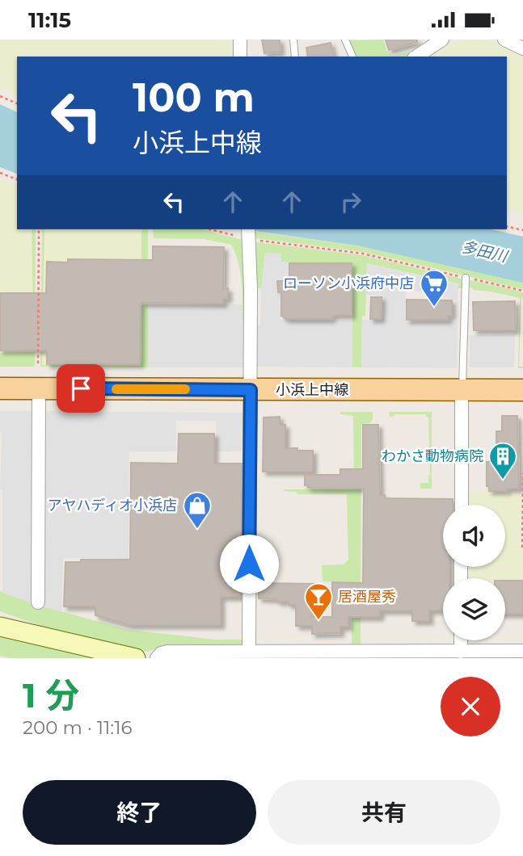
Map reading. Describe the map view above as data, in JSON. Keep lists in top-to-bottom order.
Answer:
{
  "streets": {
    "main road": ["小浜上中線"]
  },
  "water": ["多田川"],
  "places": {
    "supermarket": ["ローソン小浜府中店"],
    "building": ["わかさ動物病院"],
    "shop": ["アヤハディオ小浜店"],
    "bar": ["居酒屋秀"]
  },
  "page": {
    "status": "11:15",
    "turn": ["100 m", "小浜上中線"],
    "heading": ["1 分", "200 m · 11:16"],
    "buttons": ["終了", "共有"]
  }
}
